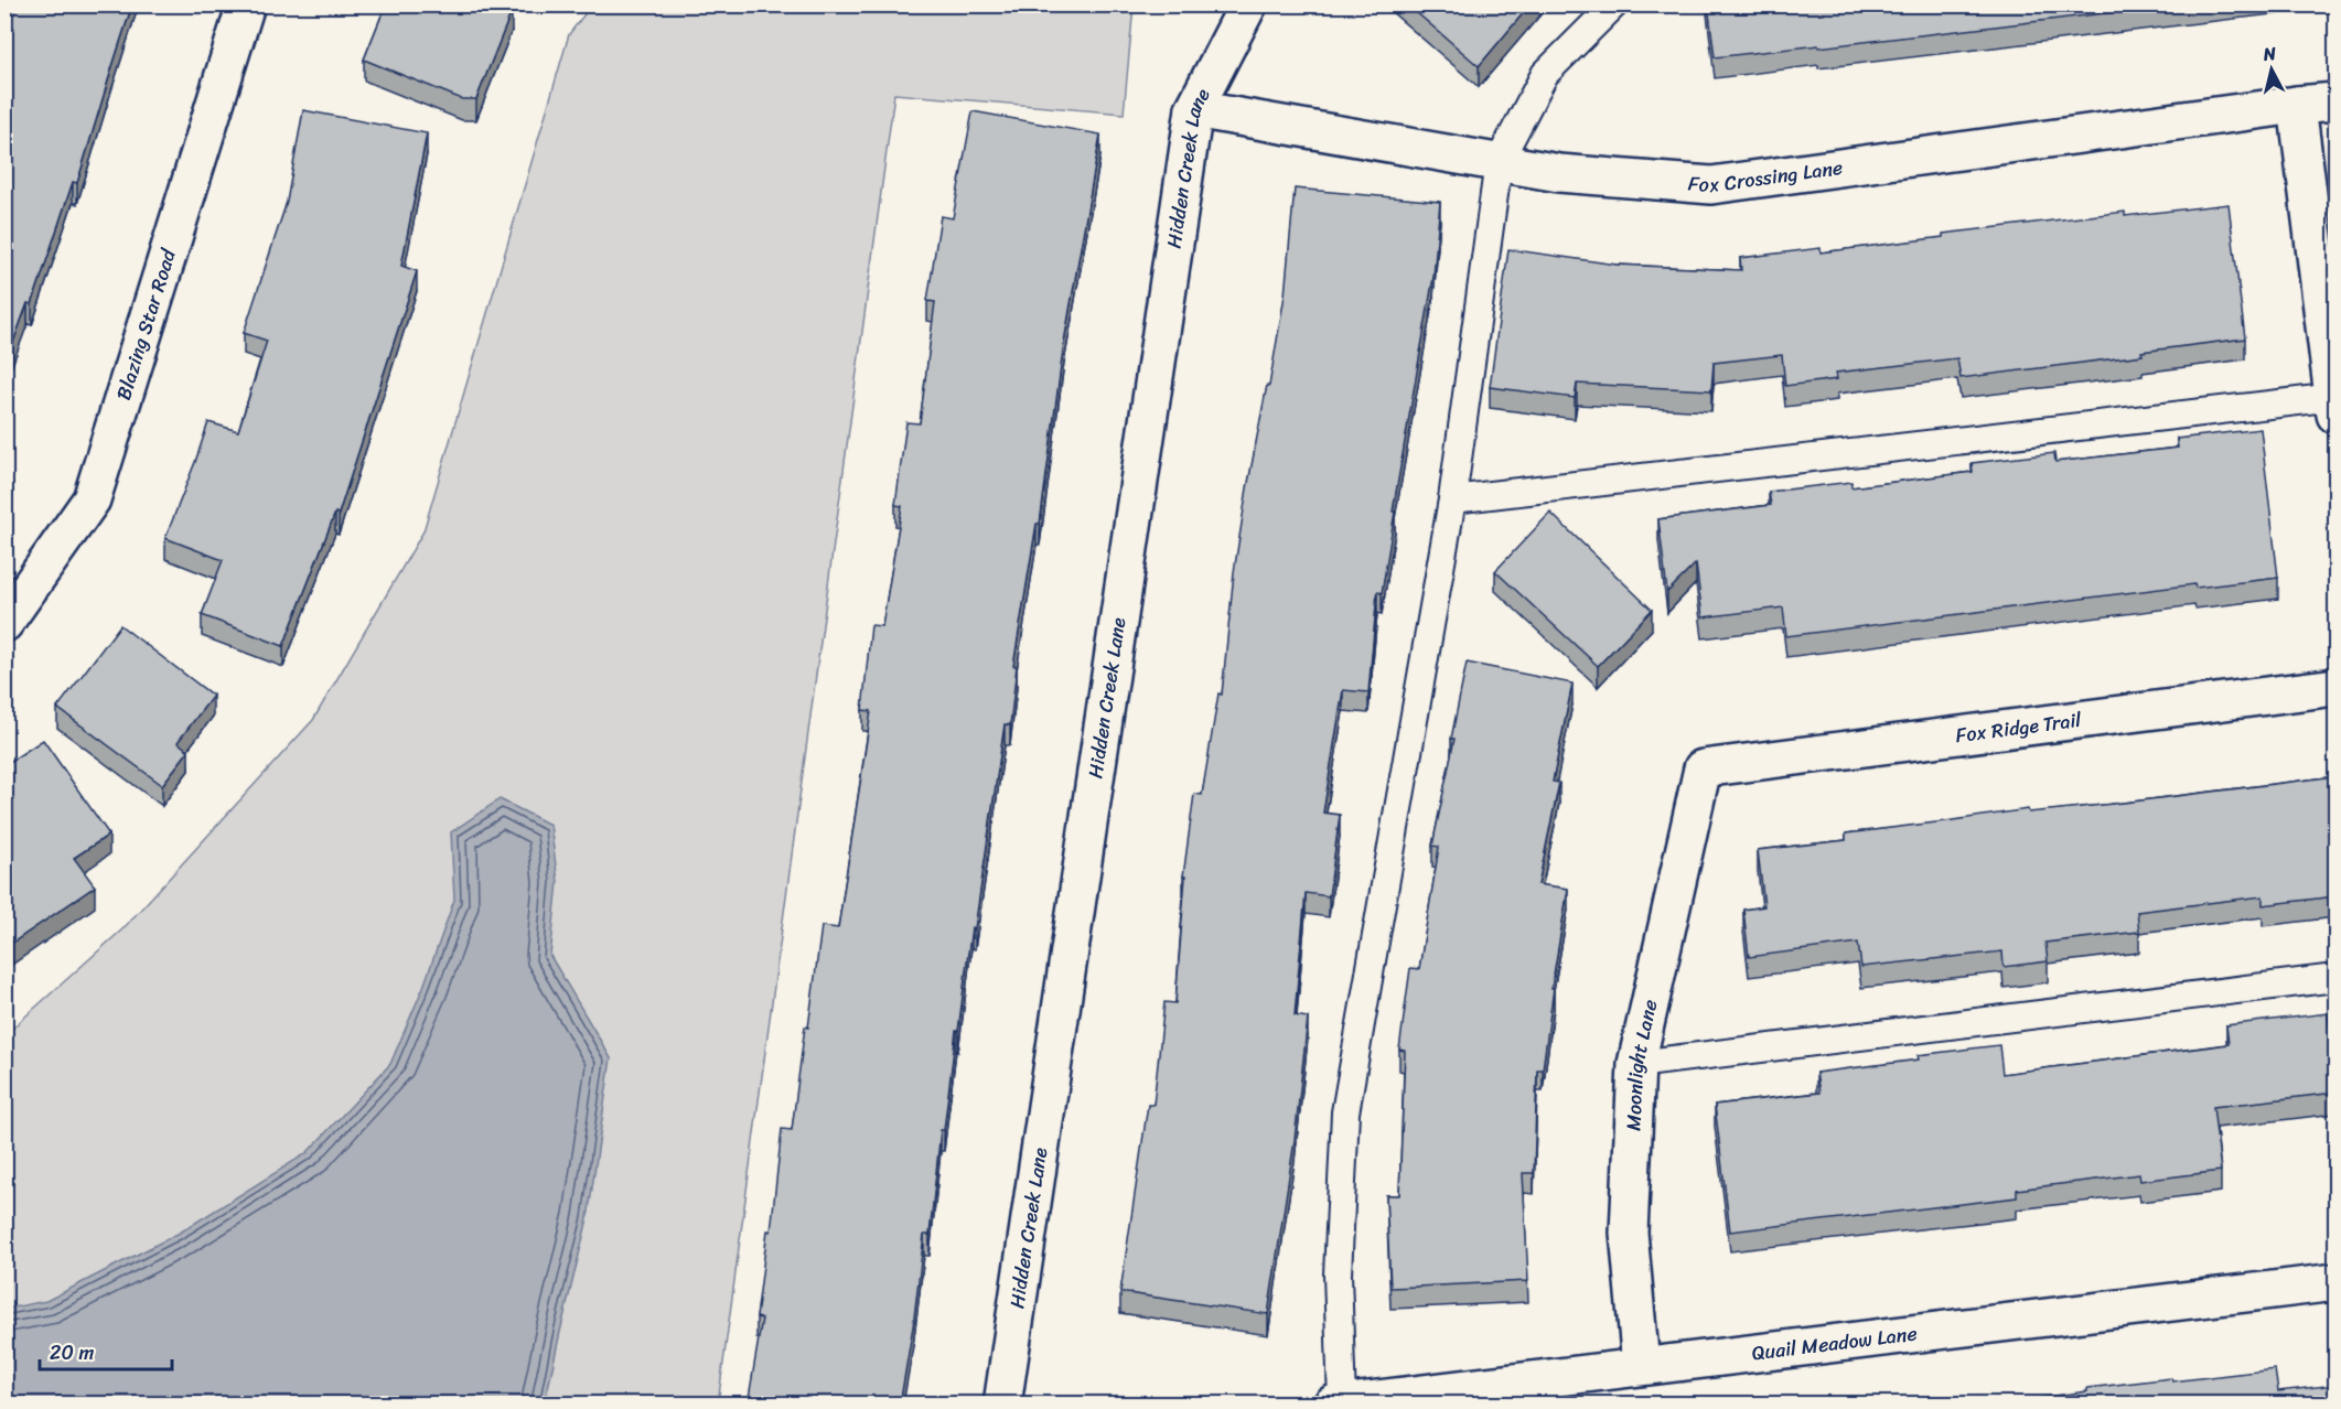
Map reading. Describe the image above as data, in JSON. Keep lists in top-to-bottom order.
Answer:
{
  "streets": {
    "street": [
      "Hidden Creek Lane",
      "Fox Crossing Lane",
      "Blazing Star Road",
      "Fox Ridge Trail",
      "Moonlight Lane",
      "Quail Meadow Lane"
    ]
  },
  "crossings": [
    ["Hidden Creek Lane", "Fox Crossing Lane"],
    ["Fox Ridge Trail", "Moonlight Lane"],
    ["Moonlight Lane", "Quail Meadow Lane"]
  ],
  "scale_bar": "20 m",
  "north": "top"
}
